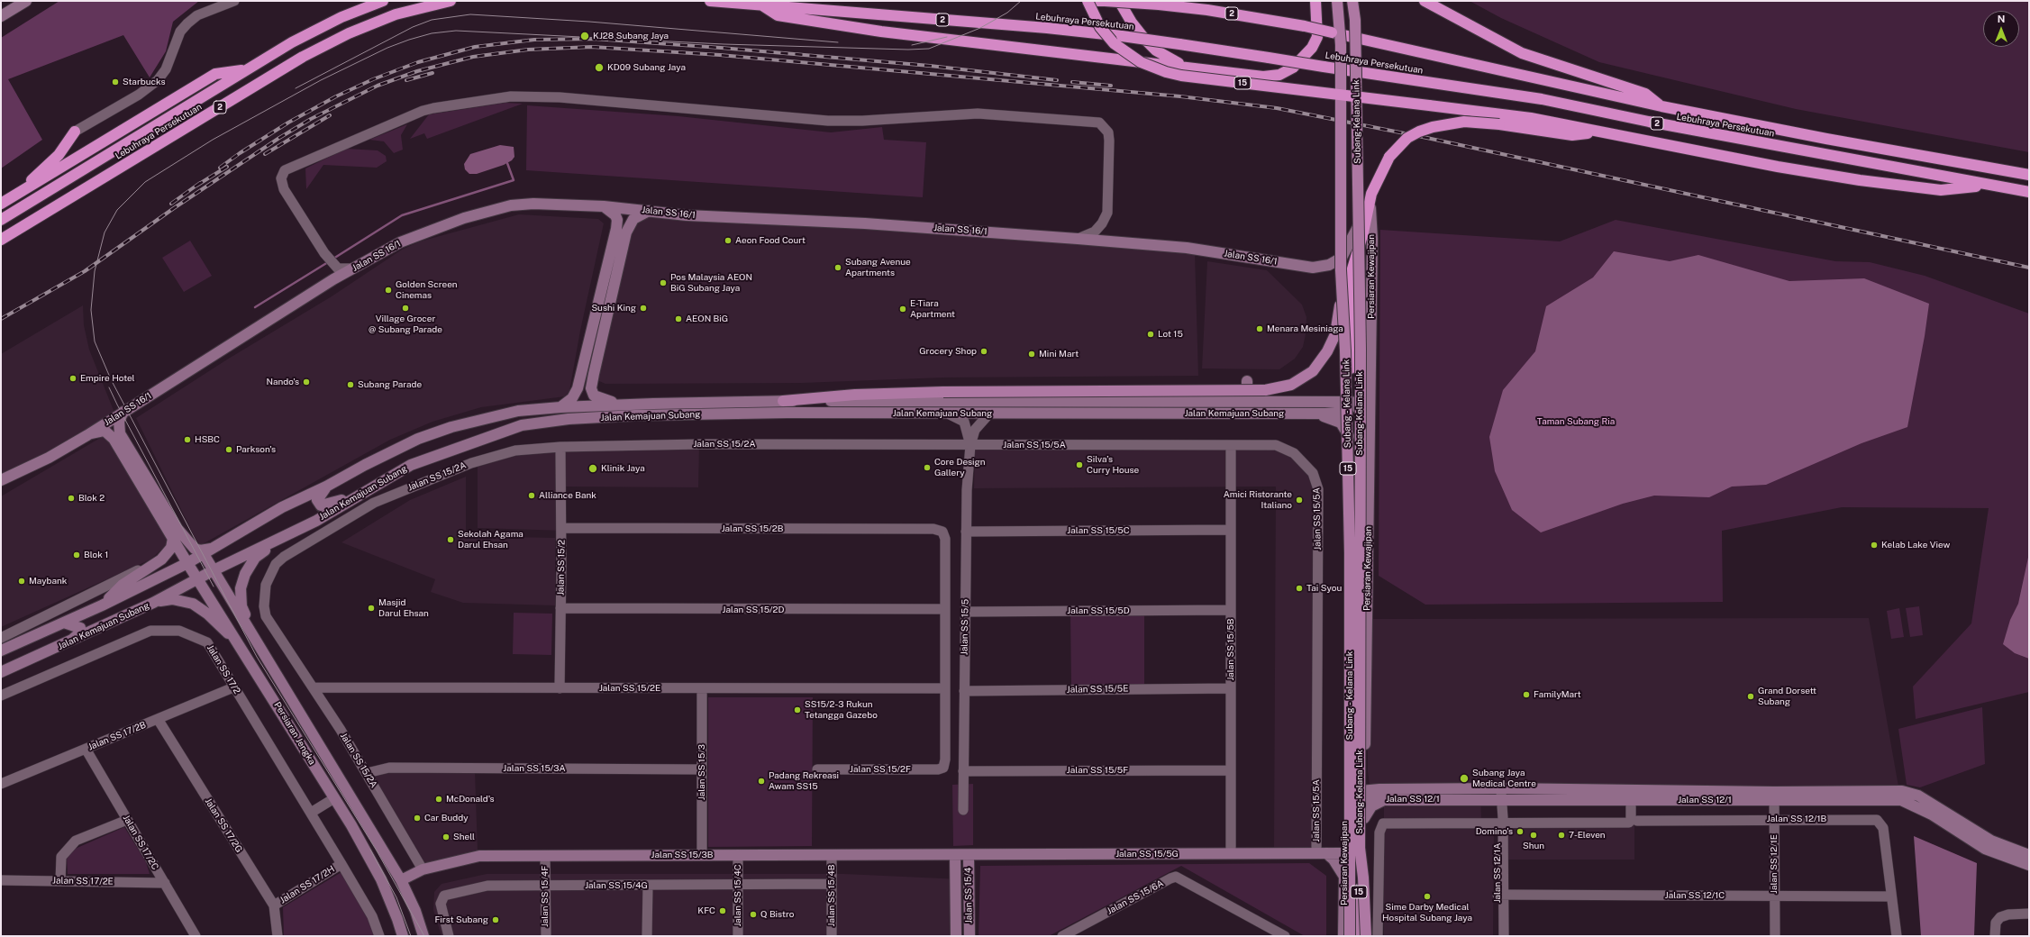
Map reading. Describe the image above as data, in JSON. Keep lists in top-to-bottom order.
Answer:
{
  "streets": {
    "highway": ["2", "Lebuhraya Persekutuan", "15"],
    "main road": [
      "Subang-Kelana Link",
      "Jalan SS 16/1",
      "Persiaran Kewajipan",
      "Subang - Kelana Link",
      "Jalan Kemajuan Subang",
      "Persiaran Jengka",
      "Jalan SS 12/1",
      "Jalan SS 15/5G",
      "Jalan SS 15/3B",
      "Jalan SS 15/4"
    ],
    "street": [
      "Jalan SS 15/2A",
      "Jalan SS 15/5A",
      "Jalan SS 15/2B",
      "Jalan SS 15/5C",
      "Jalan SS 15/2",
      "Jalan SS 15/2D",
      "Jalan SS 15/5D",
      "Jalan SS 15/5",
      "Jalan SS 15/5B",
      "Jalan SS 17/2",
      "Jalan SS 15/2E",
      "Jalan SS 15/5E",
      "Jalan SS 17/2B",
      "Jalan SS 15/3A",
      "Jalan SS 15/2F",
      "Jalan SS 15/5F",
      "Jalan SS 15/3",
      "Jalan SS 12/1B",
      "Jalan SS 17/2G",
      "Jalan SS 17/2C",
      "Jalan SS 12/1E",
      "Jalan SS 12/1A",
      "Jalan SS 17/2E",
      "Jalan SS 17/2H",
      "Jalan SS 15/4G",
      "Jalan SS 15/4C",
      "Jalan SS 15/4B",
      "Jalan SS 12/1C",
      "Jalan SS 15/4F",
      "Jalan SS 15/6A"
    ]
  },
  "crossings": [
    ["15", "Subang-Kelana Link"],
    ["Jalan SS 16/1", "Persiaran Kewajipan"],
    ["Jalan SS 16/1", "Persiaran Jengka"],
    ["Persiaran Kewajipan", "Jalan Kemajuan Subang"],
    ["Persiaran Kewajipan", "Jalan SS 12/1"],
    ["Persiaran Kewajipan", "Jalan SS 15/5G"],
    ["Jalan Kemajuan Subang", "Jalan SS 15/5"],
    ["Jalan Kemajuan Subang", "Persiaran Jengka"],
    ["Jalan SS 15/2A", "Jalan SS 15/5A"],
    ["Jalan SS 15/2A", "Jalan SS 15/2"],
    ["Jalan SS 15/2A", "Jalan SS 15/5"],
    ["Jalan SS 15/2A", "Jalan SS 15/2E"],
    ["Jalan SS 15/2A", "Jalan SS 15/3A"],
    ["Jalan SS 15/2A", "Jalan SS 15/3B"],
    ["Jalan SS 15/5A", "Jalan SS 15/5"],
    ["Jalan SS 15/5A", "Jalan SS 15/5B"],
    ["Jalan SS 15/5A", "Jalan SS 15/5G"],
    ["Jalan SS 15/2B", "Jalan SS 15/2"],
    ["Jalan SS 15/2B", "Jalan SS 15/2D"],
    ["Jalan SS 15/5C", "Jalan SS 15/5"],
    ["Jalan SS 15/5C", "Jalan SS 15/5B"],
    ["Jalan SS 15/2", "Jalan SS 15/2D"],
    ["Jalan SS 15/2", "Jalan SS 15/2E"],
    ["Jalan SS 15/5D", "Jalan SS 15/5"],
    ["Jalan SS 15/5D", "Jalan SS 15/5B"],
    ["Jalan SS 15/5", "Jalan SS 15/5E"],
    ["Jalan SS 15/5", "Jalan SS 15/5F"],
    ["Jalan SS 15/5B", "Jalan SS 15/5E"],
    ["Jalan SS 15/5B", "Jalan SS 15/5F"],
    ["Jalan SS 15/5B", "Jalan SS 15/5G"],
    ["Jalan SS 17/2", "Jalan SS 17/2B"],
    ["Jalan SS 17/2", "Jalan SS 17/2H"],
    ["Jalan SS 15/2E", "Jalan SS 15/2F"],
    ["Jalan SS 15/2E", "Jalan SS 15/3"],
    ["Persiaran Jengka", "Jalan SS 15/3B"],
    ["Jalan SS 17/2B", "Jalan SS 17/2G"],
    ["Jalan SS 17/2B", "Jalan SS 17/2C"],
    ["Jalan SS 15/3A", "Jalan SS 15/3"],
    ["Jalan SS 15/3", "Jalan SS 15/3B"],
    ["Jalan SS 12/1", "Jalan SS 12/1E"],
    ["Jalan SS 12/1", "Jalan SS 12/1A"],
    ["Jalan SS 12/1B", "Jalan SS 12/1E"],
    ["Jalan SS 12/1B", "Jalan SS 12/1C"],
    ["Jalan SS 17/2G", "Jalan SS 17/2H"],
    ["Jalan SS 17/2C", "Jalan SS 17/2E"],
    ["Jalan SS 15/5G", "Jalan SS 15/3B"],
    ["Jalan SS 15/5G", "Jalan SS 15/4"],
    ["Jalan SS 15/3B", "Jalan SS 15/4C"],
    ["Jalan SS 15/3B", "Jalan SS 15/4B"],
    ["Jalan SS 15/3B", "Jalan SS 15/4"],
    ["Jalan SS 15/3B", "Jalan SS 15/4F"],
    ["Jalan SS 12/1E", "Jalan SS 12/1C"],
    ["Jalan SS 12/1A", "Jalan SS 12/1C"],
    ["Jalan SS 15/4G", "Jalan SS 15/4C"],
    ["Jalan SS 15/4G", "Jalan SS 15/4B"],
    ["Jalan SS 15/4G", "Jalan SS 15/4F"]
  ],
  "parks": ["Taman Subang Ria"],
  "places": [
    "KJ28 Subang Jaya",
    "KD09 Subang Jaya",
    "Starbucks",
    "Aeon Food Court",
    "Subang Avenue Apartments",
    "Pos Malaysia AEON BiG Subang Jaya",
    "Golden Screen Cinemas",
    "Village Grocer @ Subang Parade",
    "Sushi King",
    "E-Tiara Apartment",
    "AEON BiG",
    "Menara Mesiniaga",
    "Lot 15",
    "Grocery Shop",
    "Mini Mart",
    "Empire Hotel",
    "Nando's",
    "Subang Parade",
    "HSBC",
    "Parkson's",
    "Silva’s Curry House",
    "Core Design Gallery",
    "Klinik Jaya",
    "Alliance Bank",
    "Blok 2",
    "Amici Ristorante Italiano",
    "Sekolah Agama Darul Ehsan",
    "Kelab Lake View",
    "Blok 1",
    "Maybank",
    "Tai Syou",
    "Masjid Darul Ehsan",
    "FamilyMart",
    "Grand Dorsett Subang",
    "SS15/2-3 Rukun Tetangga Gazebo",
    "Subang Jaya Medical Centre",
    "Padang Rekreasi Awam SS15",
    "McDonald's",
    "Car Buddy",
    "Domino's",
    "Shun",
    "7-Eleven",
    "Shell",
    "Sime Darby Medical Hospital Subang Jaya",
    "KFC",
    "Q Bistro",
    "First Subang"
  ],
  "north": "top"
}
